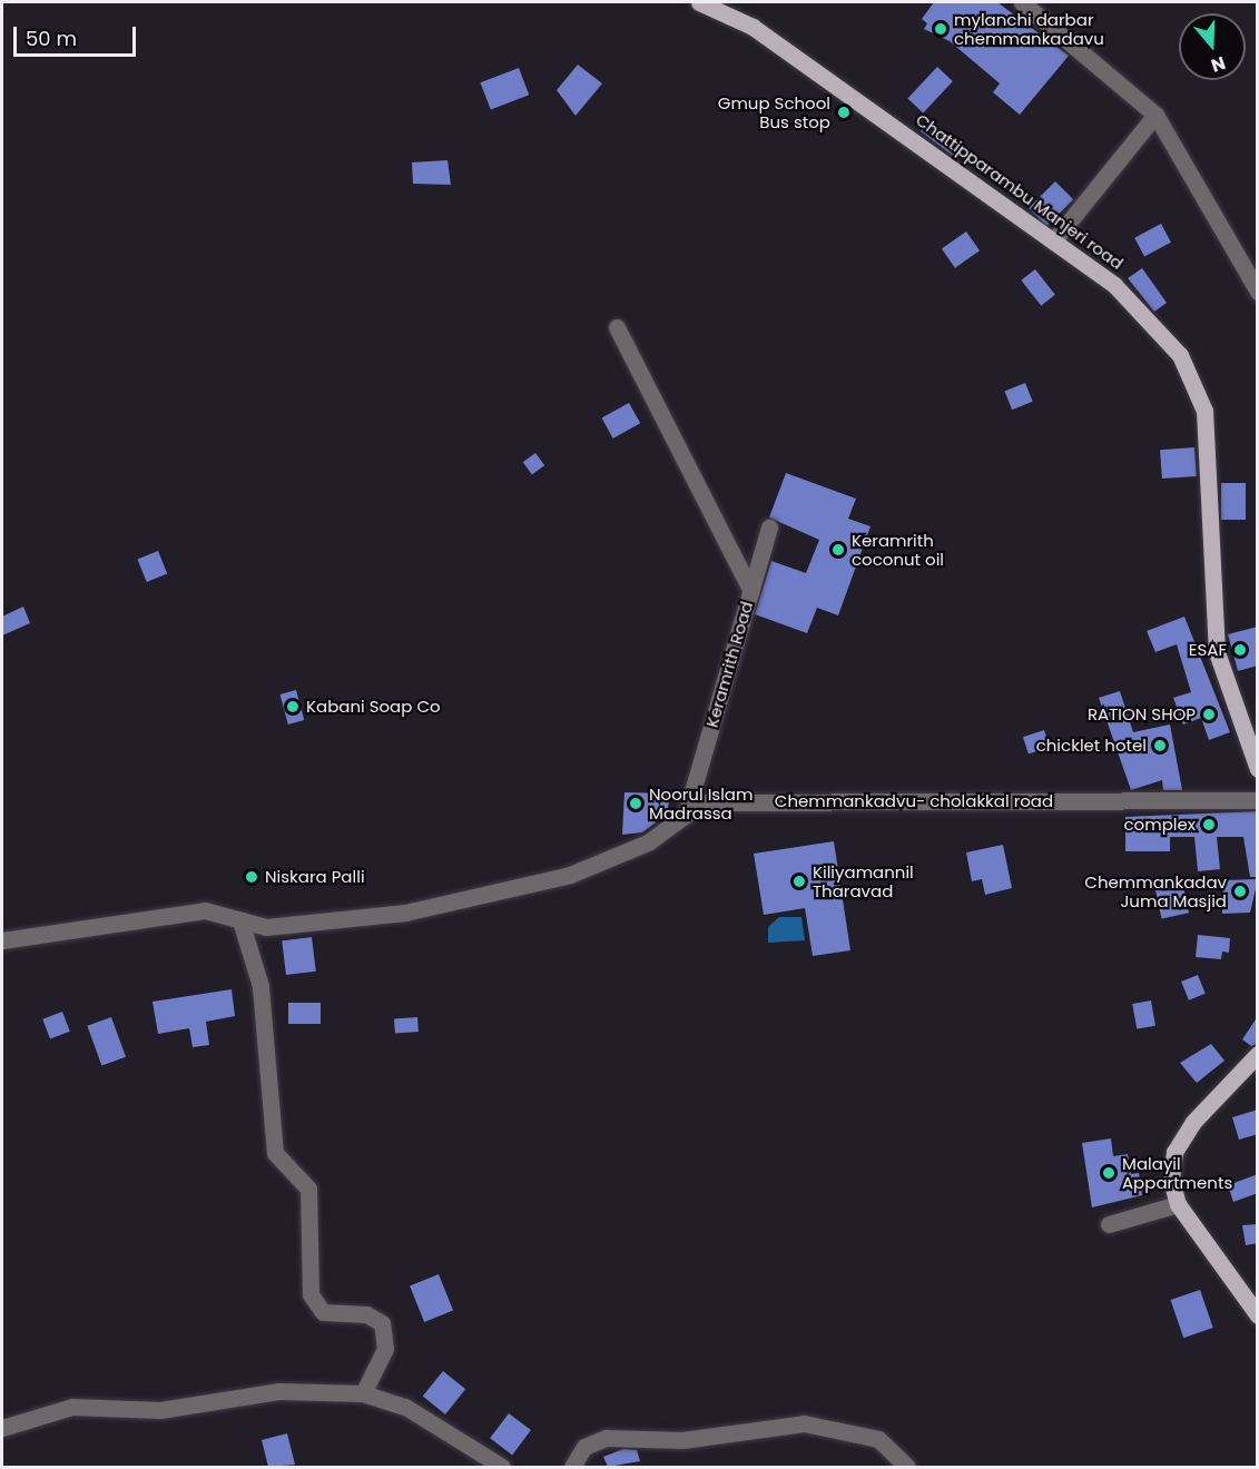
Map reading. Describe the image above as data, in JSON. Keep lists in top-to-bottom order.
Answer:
{
  "streets": {
    "main road": ["Chattipparambu Manjeri road"],
    "street": ["Keramrith Road", "Chemmankadvu- cholakkal road"]
  },
  "crossings": [
    ["Keramrith Road", "Chemmankadvu- cholakkal road"]
  ],
  "places": [
    "mylanchi darbar chemmankadavu",
    "Gmup School Bus stop",
    "Keramrith coconut oil",
    "ESAF",
    "Kabani Soap Co",
    "RATION SHOP",
    "chicklet hotel",
    "Noorul Islam Madrassa",
    "complex",
    "Niskara Palli",
    "Kiliyamannil Tharavad",
    "Chemmankadav Juma Masjid",
    "Malayil Appartments"
  ],
  "scale_bar": "50 m",
  "north": "bottom"
}
